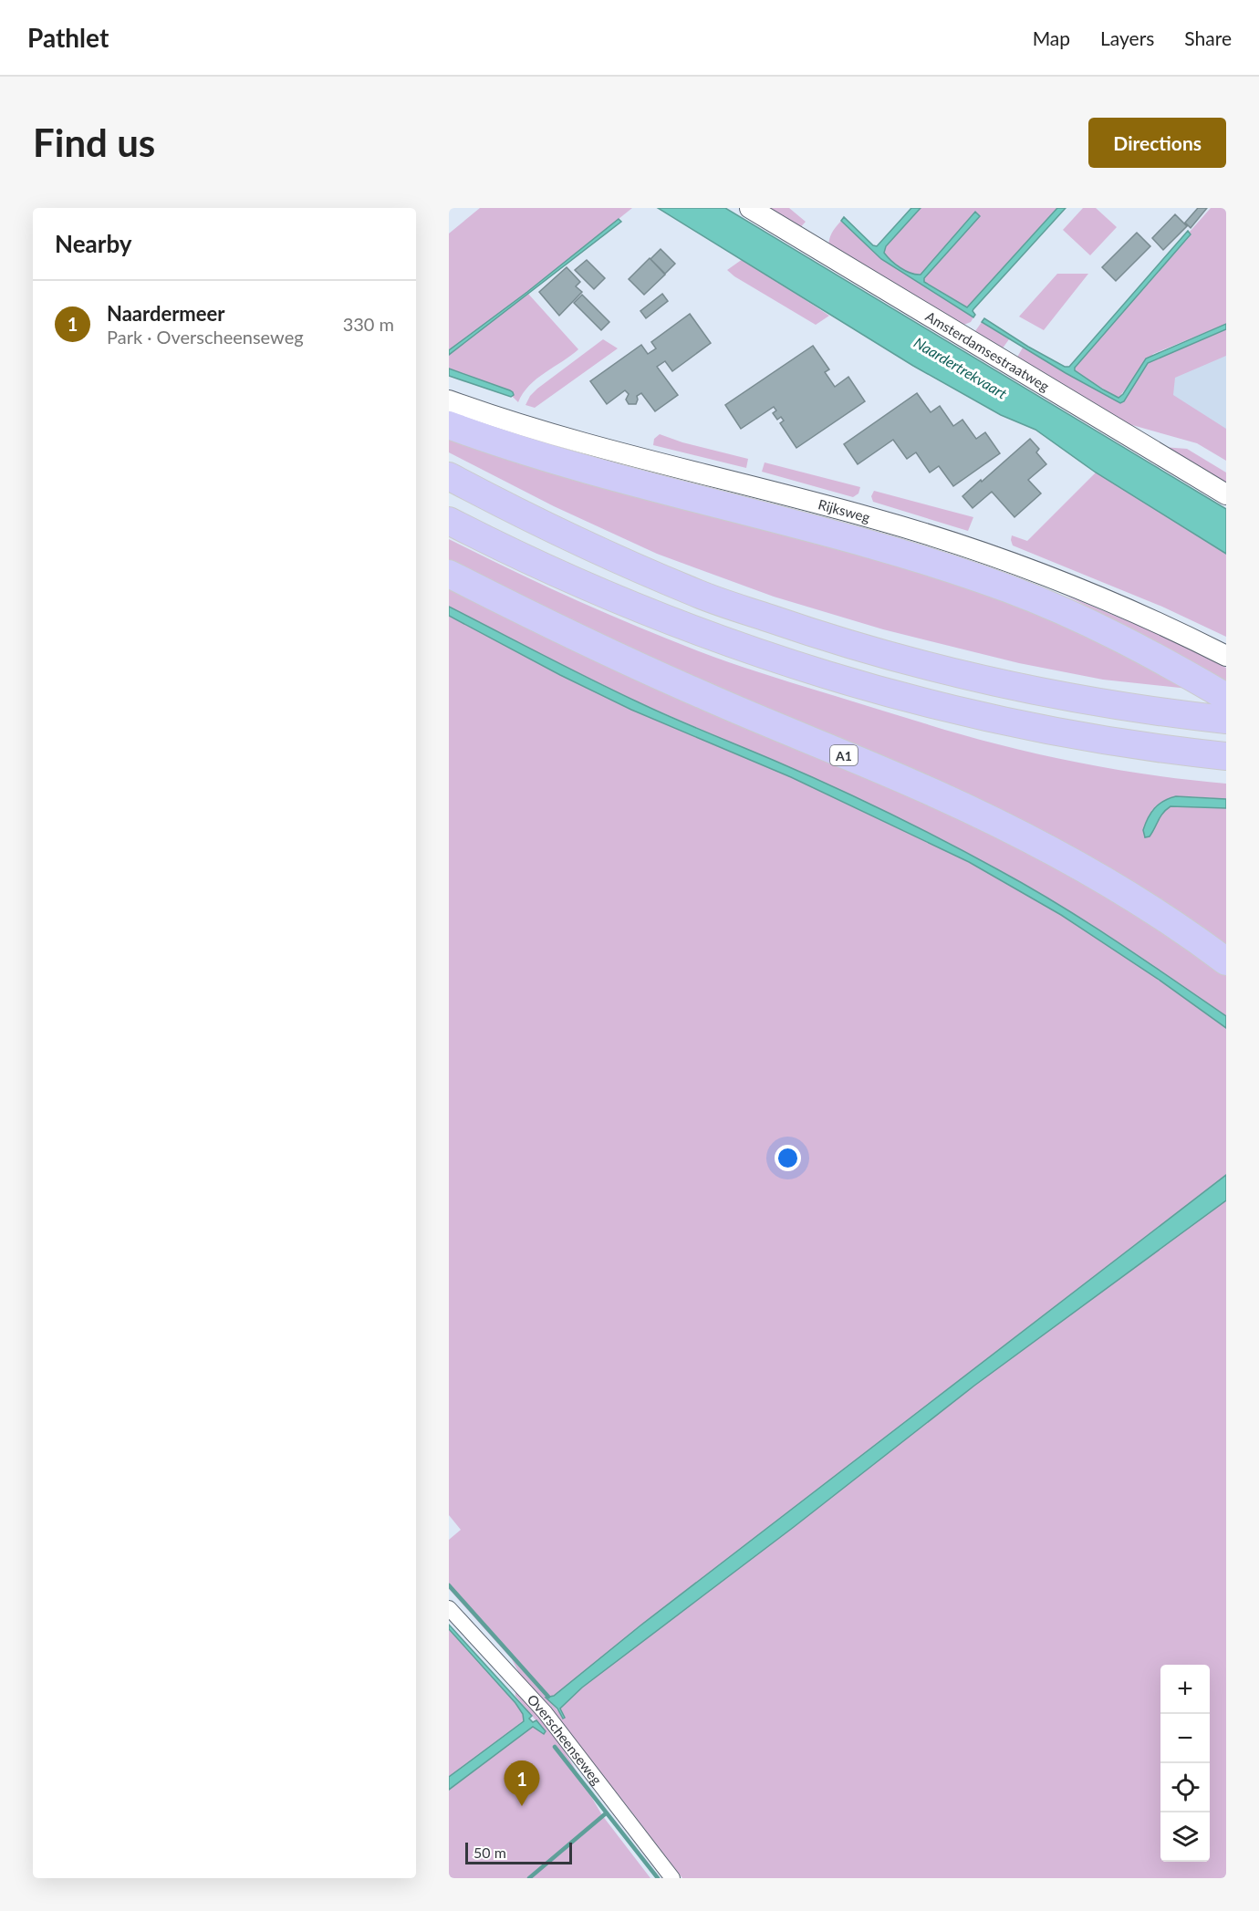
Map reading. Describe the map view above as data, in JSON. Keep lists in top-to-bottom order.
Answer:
{
  "streets": {
    "highway": ["A1"],
    "main road": ["Amsterdamsestraatweg", "Rijksweg"],
    "street": ["Overscheenseweg"]
  },
  "water": ["Naardertrekvaart"],
  "scale_bar": "50 m",
  "page": {
    "header": "Pathlet",
    "nav": ["Map", "Layers", "Share"],
    "buttons": "Directions",
    "title": "Find us",
    "heading": "Nearby",
    "list": [
      {
        "mark": "1",
        "name": "Naardermeer",
        "note": "Park · Overscheenseweg",
        "value": "330 m"
      }
    ],
    "map_buttons": ["+", "−"],
    "pins": "1",
    "scale": "50 m"
  }
}
